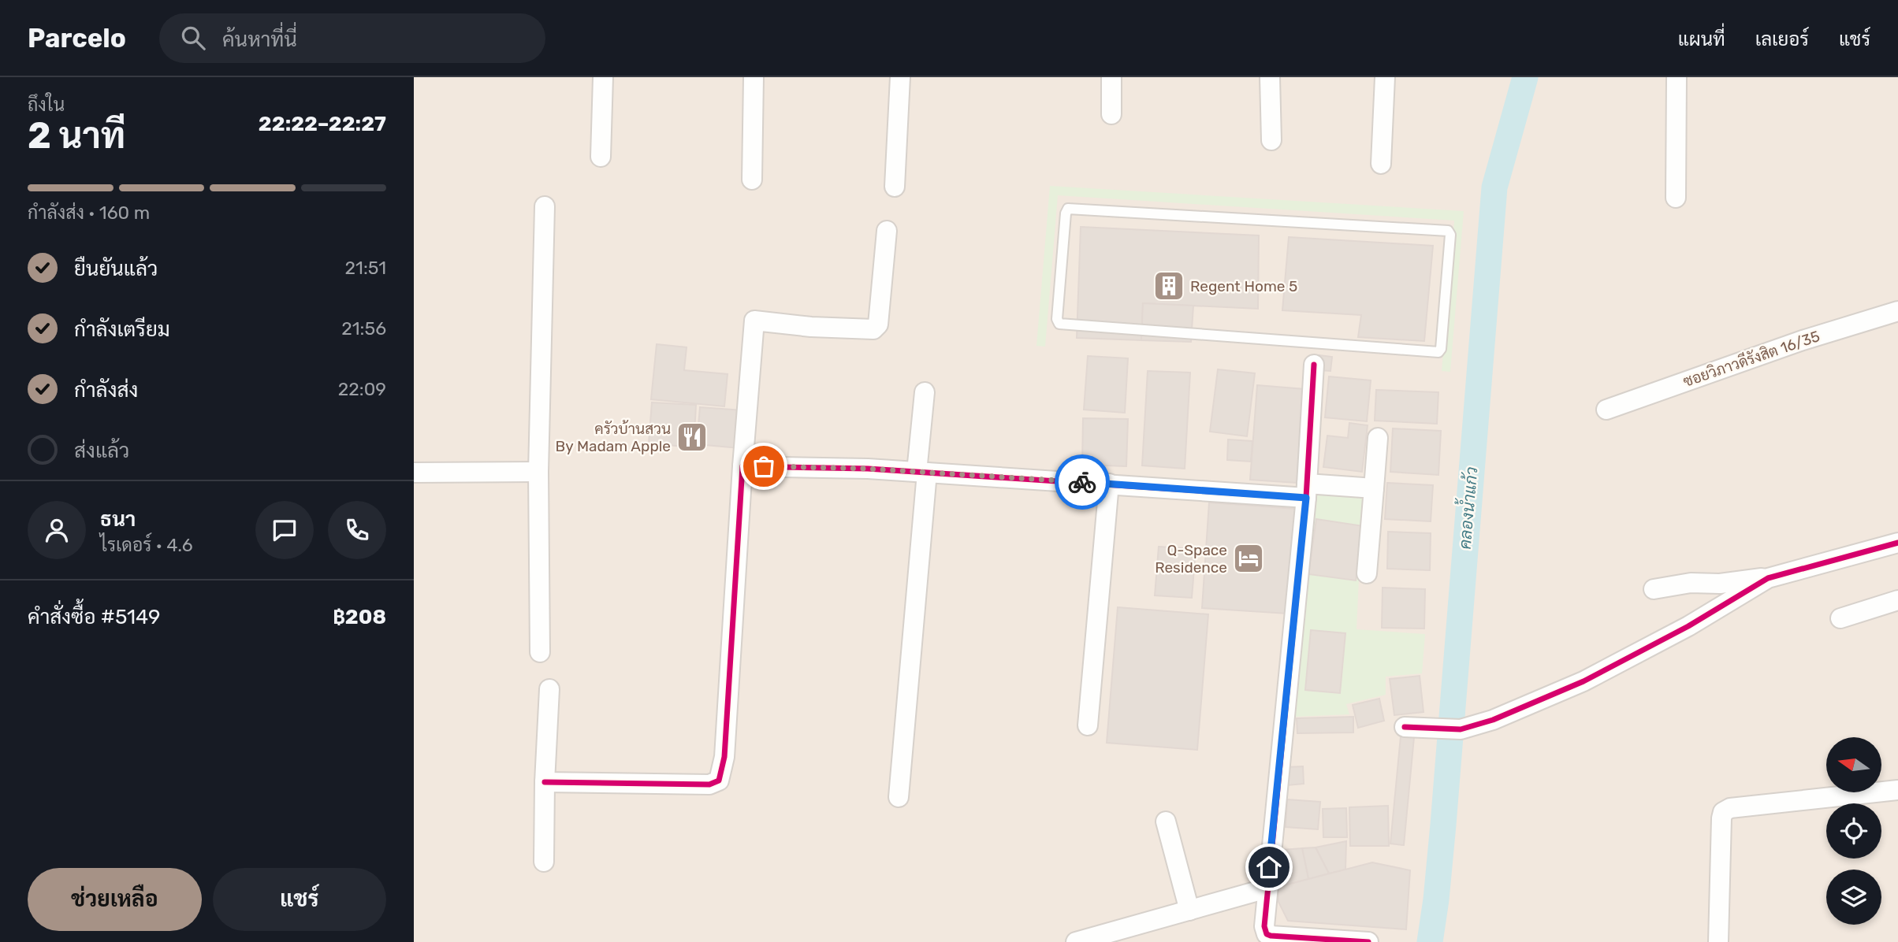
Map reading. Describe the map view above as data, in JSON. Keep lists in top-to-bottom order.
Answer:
{
  "streets": {
    "street": ["ซอยวิภาวดีรังสิต 16/35"]
  },
  "water": ["คลองน้ำแก้ว"],
  "places": {
    "building": ["Regent Home 5"],
    "restaurant": ["ครัวบ้านสวน By Madam Apple"],
    "hotel": ["Q-Space Residence"]
  },
  "north": "left",
  "page": {
    "header": "Parcelo",
    "search": "ค้นหาที่นี่",
    "nav": ["แผนที่", "เลเยอร์", "แชร์"],
    "heading": ["2 นาที", "ถึงใน", "22:22–22:27"],
    "panel": [
      "ธนา",
      "ไรเดอร์ · 4.6",
      "คำสั่งซื้อ #5149",
      "฿208"
    ],
    "bar": "กำลังส่ง · 160 m",
    "list": [
      ["ยืนยันแล้ว", "21:51"],
      ["กำลังเตรียม", "21:56"],
      ["กำลังส่ง", "22:09"],
      "ส่งแล้ว"
    ],
    "buttons": ["ช่วยเหลือ", "แชร์"]
  }
}
